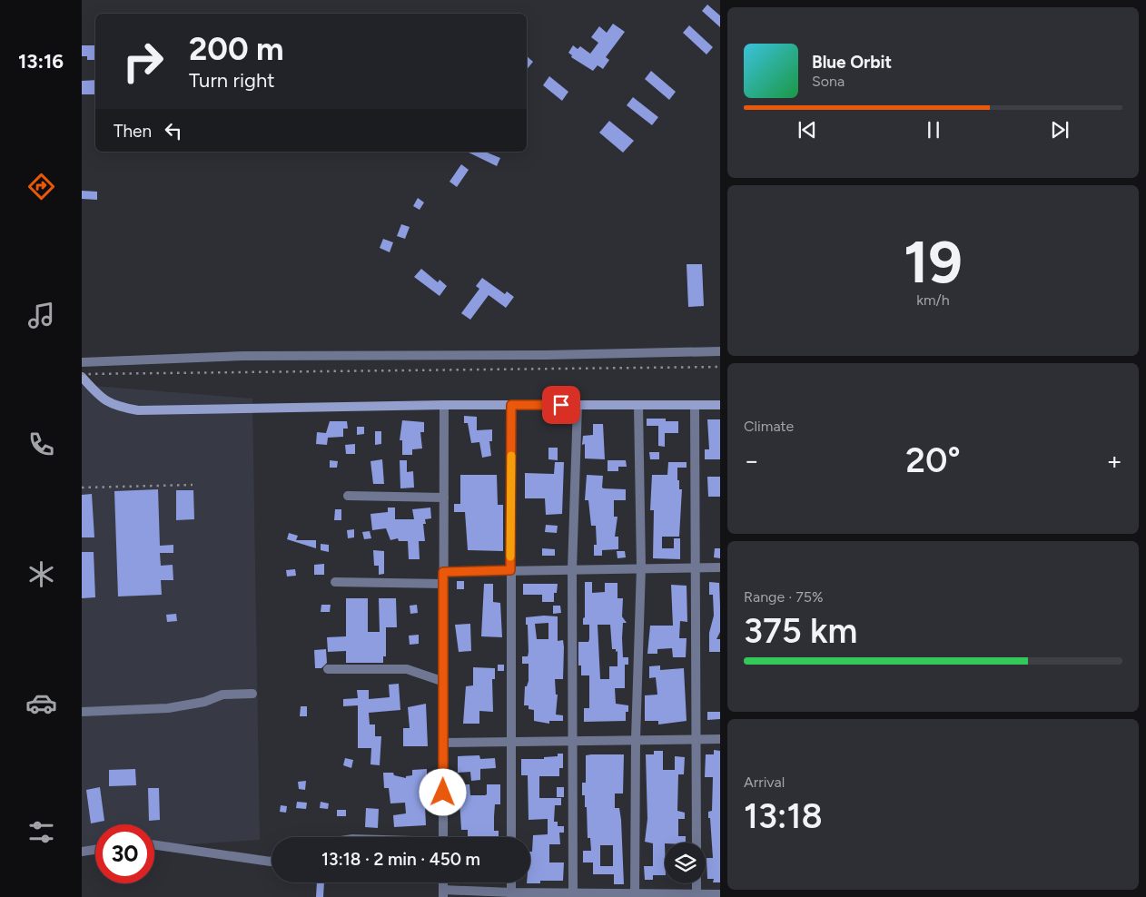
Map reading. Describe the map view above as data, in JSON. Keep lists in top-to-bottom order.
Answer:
{
  "page": {
    "tabs": "13:16",
    "turn": ["200 m", "Turn right"],
    "song": ["Blue Orbit", "Sona"],
    "then": "Then",
    "tile": [
      ["19", "km/h"],
      "Climate",
      ["Range · 75%", "375 km"],
      ["Arrival", "13:18"]
    ],
    "heat": ["−", "20°", "+"],
    "limit": "30",
    "trip": "13:18 · 2 min · 450 m"
  }
}
